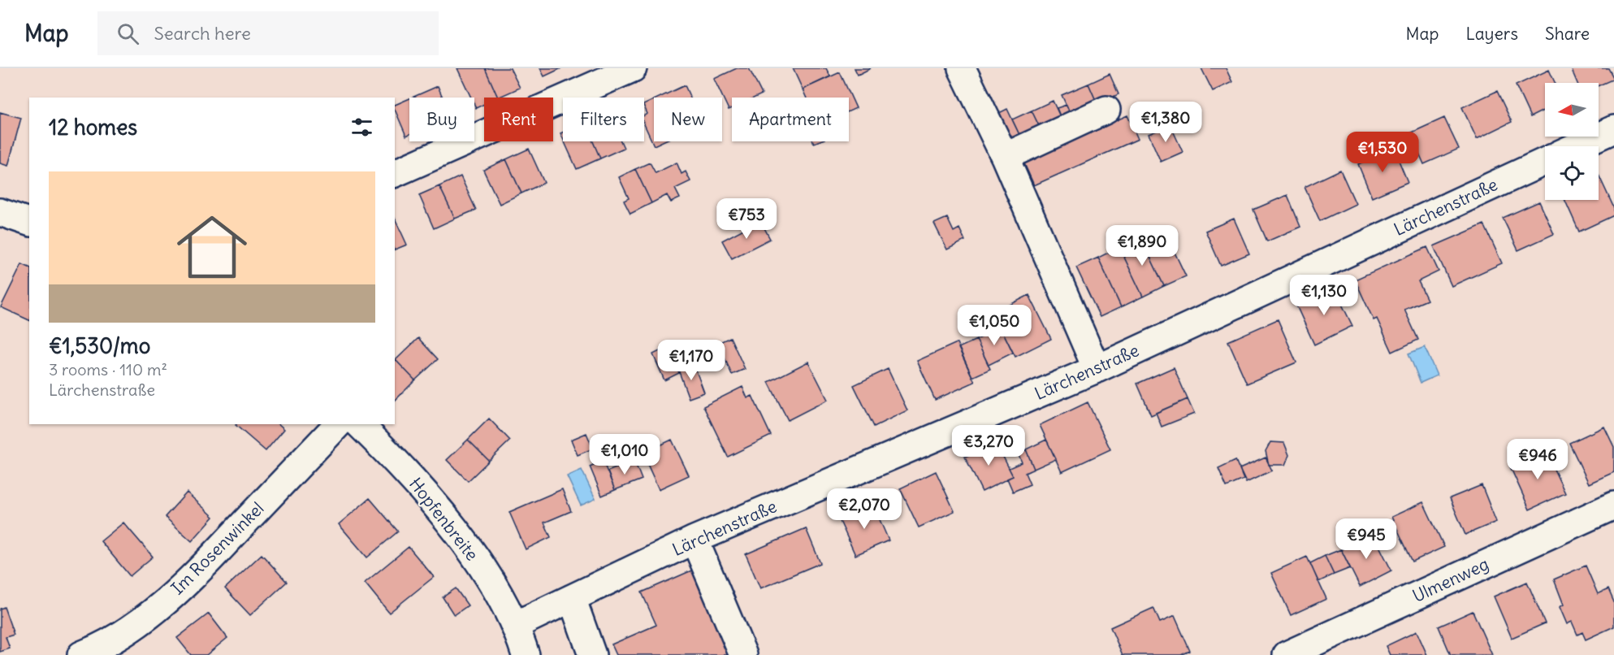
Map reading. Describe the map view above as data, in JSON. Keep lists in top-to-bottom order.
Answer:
{
  "streets": {
    "street": [
      "Lärchenstraße",
      "Hopfenbreite",
      "Im Rosenwinkel",
      "Ulmenweg"
    ]
  },
  "crossings": [
    ["Lärchenstraße", "Hopfenbreite"]
  ],
  "north": "left",
  "page": {
    "header": "Map",
    "search": "Search here",
    "nav": ["Map", "Layers", "Share"],
    "chip": [
      "Buy",
      "Rent",
      "Filters",
      "New",
      "Apartment"
    ],
    "heading": "12 homes",
    "price": [
      "€1,380",
      "€1,530",
      "€753",
      "€1,890",
      "€1,130",
      "€1,050",
      "€1,170",
      "€3,270",
      "€1,010",
      "€946",
      "€2,070",
      "€945"
    ],
    "list": [
      {
        "name": "€1,530/mo",
        "note": "3 rooms · 110 m² · Lärchenstraße"
      }
    ]
  }
}
